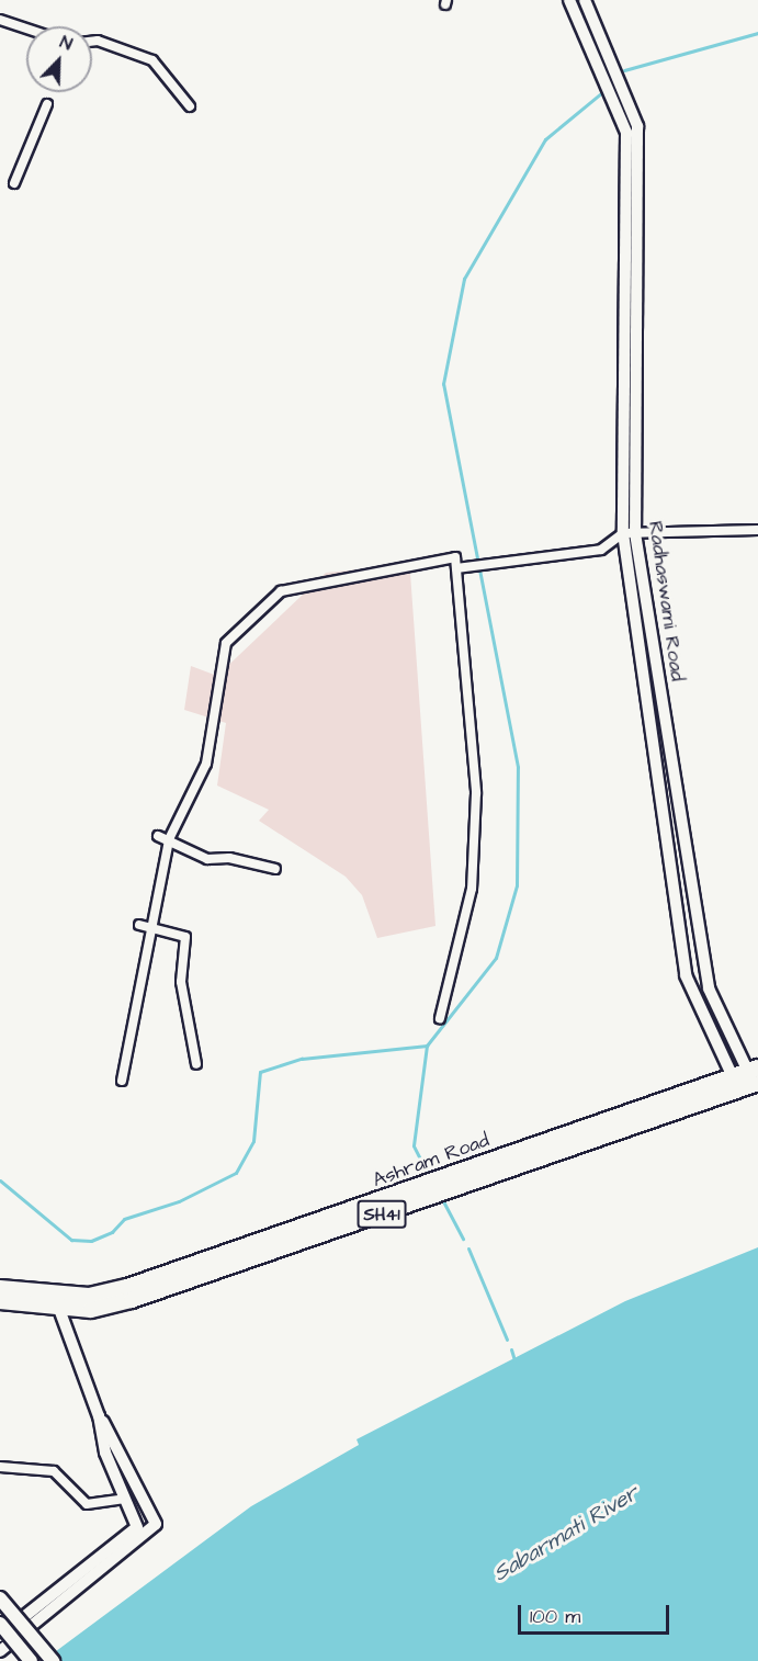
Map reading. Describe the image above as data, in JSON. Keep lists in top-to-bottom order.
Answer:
{
  "streets": {
    "main road": ["Ashram Road"],
    "street": ["Radhaswami Road"]
  },
  "crossings": [
    ["Radhaswami Road", "Ashram Road"]
  ],
  "water": ["Sabarmati River"],
  "scale_bar": "100 m",
  "north": "top right"
}
